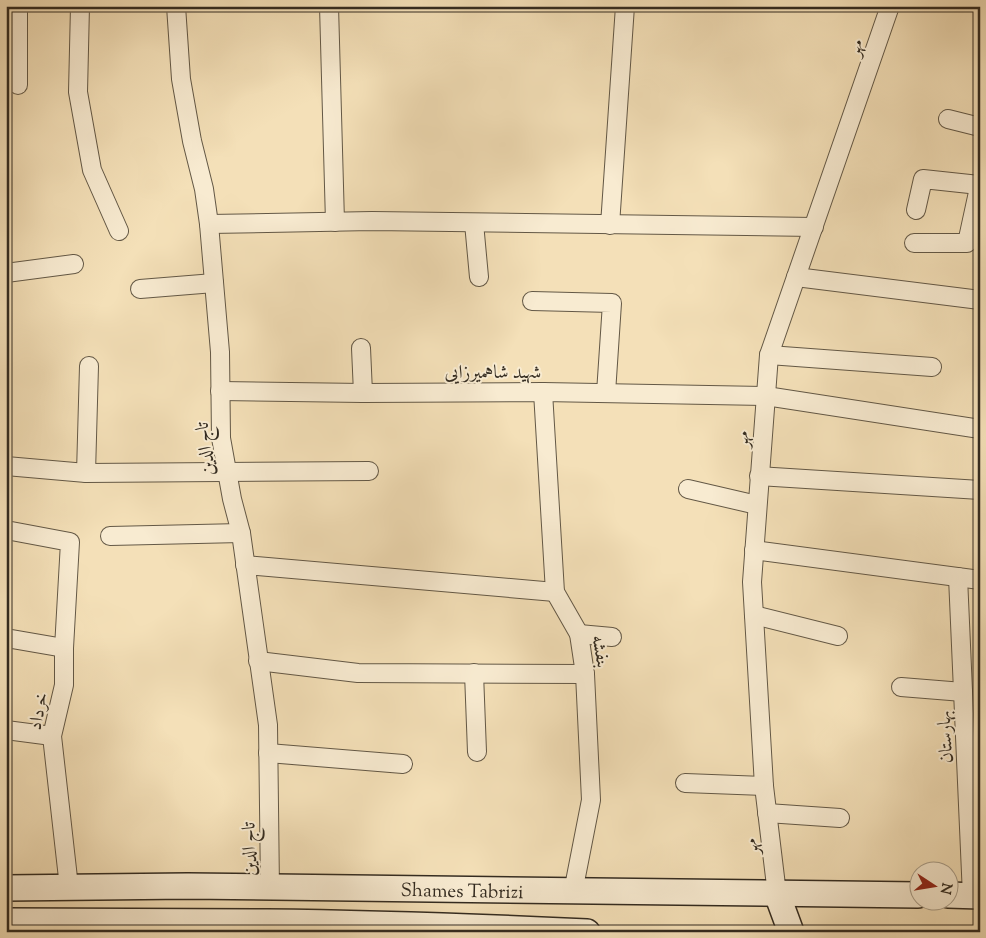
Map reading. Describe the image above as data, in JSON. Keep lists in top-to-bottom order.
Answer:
{
  "streets": {
    "main road": ["Shames Tabrizi"],
    "street": [
      "مهر",
      "شهید شاهمیرزایی",
      "تاج الدین",
      "بنفشه",
      "خرداد",
      "بهارستان"
    ]
  },
  "crossings": [
    ["مهر", "شهید شاهمیرزایی"],
    ["مهر", "Shames Tabrizi"],
    ["شهید شاهمیرزایی", "تاج الدین"],
    ["شهید شاهمیرزایی", "بنفشه"],
    ["تاج الدین", "Shames Tabrizi"],
    ["بنفشه", "Shames Tabrizi"],
    ["خرداد", "Shames Tabrizi"]
  ],
  "north": "right"
}
